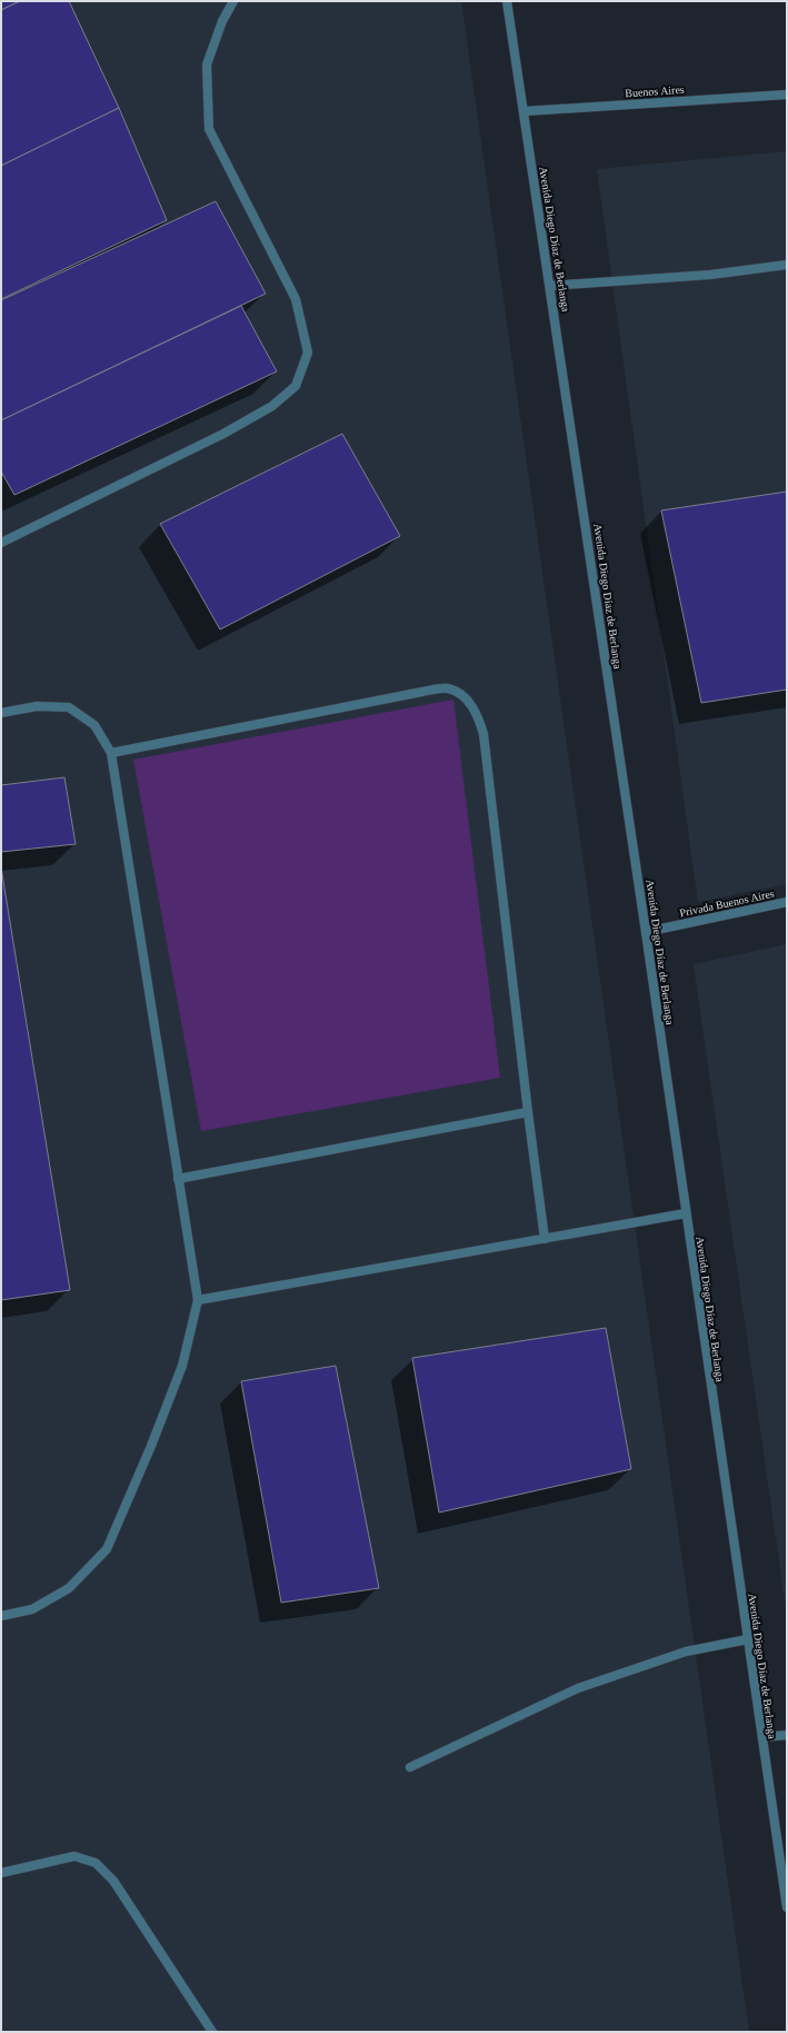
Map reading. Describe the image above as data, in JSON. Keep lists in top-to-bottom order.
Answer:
{
  "streets": {
    "street": ["Buenos Aires", "Avenida Diego Díaz de Berlanga", "Privada Buenos Aires"]
  },
  "crossings": [
    ["Buenos Aires", "Avenida Diego Díaz de Berlanga"],
    ["Avenida Diego Díaz de Berlanga", "Privada Buenos Aires"]
  ]
}
